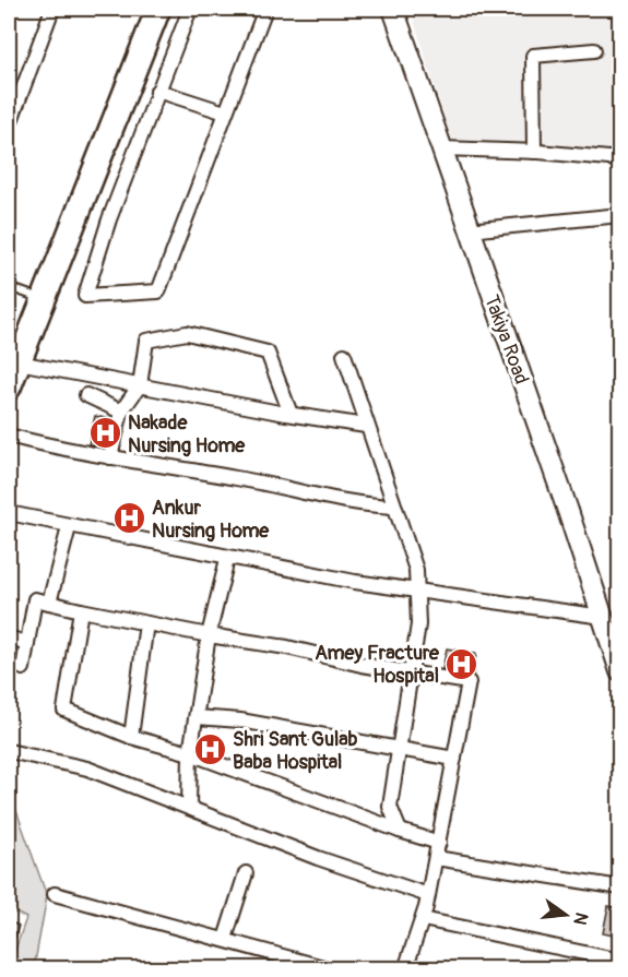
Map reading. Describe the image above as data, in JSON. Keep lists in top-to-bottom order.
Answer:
{
  "streets": {
    "main road": ["Takiya Road"]
  },
  "places": {
    "hospital": [
      "Nakade Nursing Home",
      "Ankur Nursing Home",
      "Amey Fracture Hospital",
      "Shri Sant Gulab Baba Hospital"
    ]
  },
  "north": "right"
}
